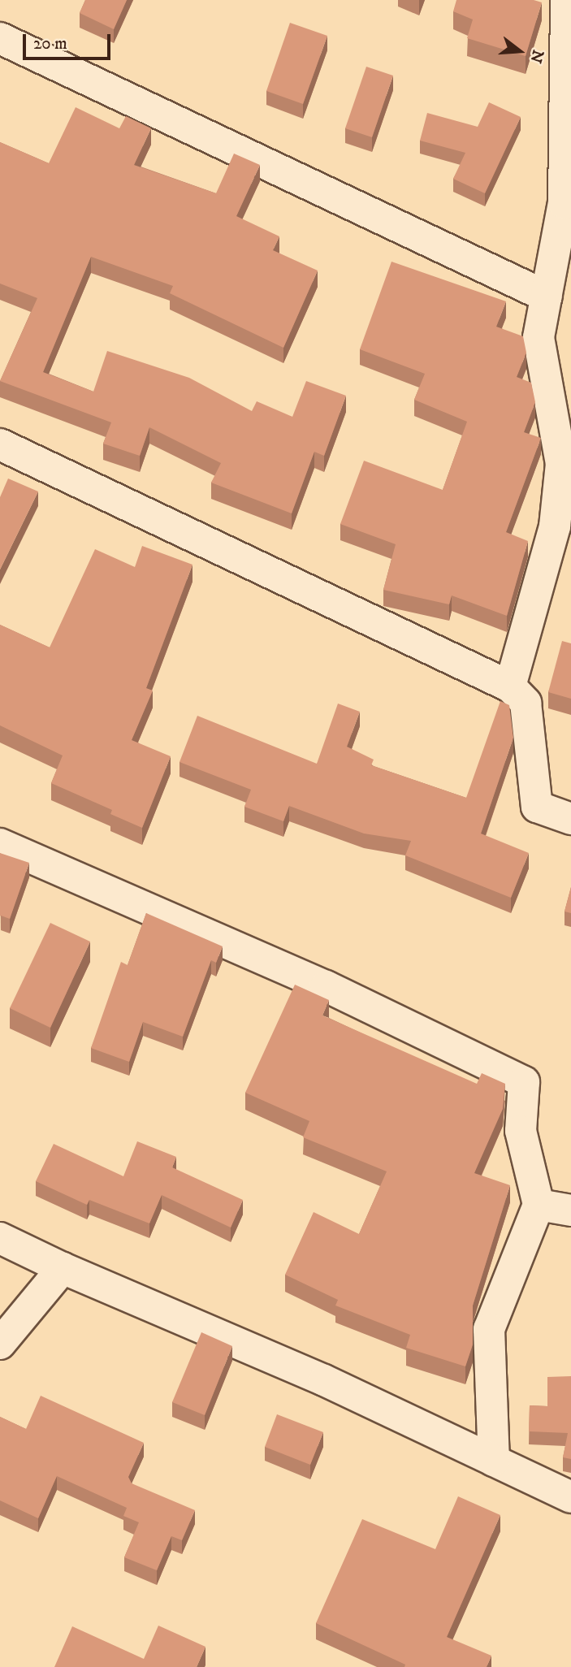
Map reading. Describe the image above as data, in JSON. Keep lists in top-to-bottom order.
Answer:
{
  "scale_bar": "20 m",
  "north": "right"
}
